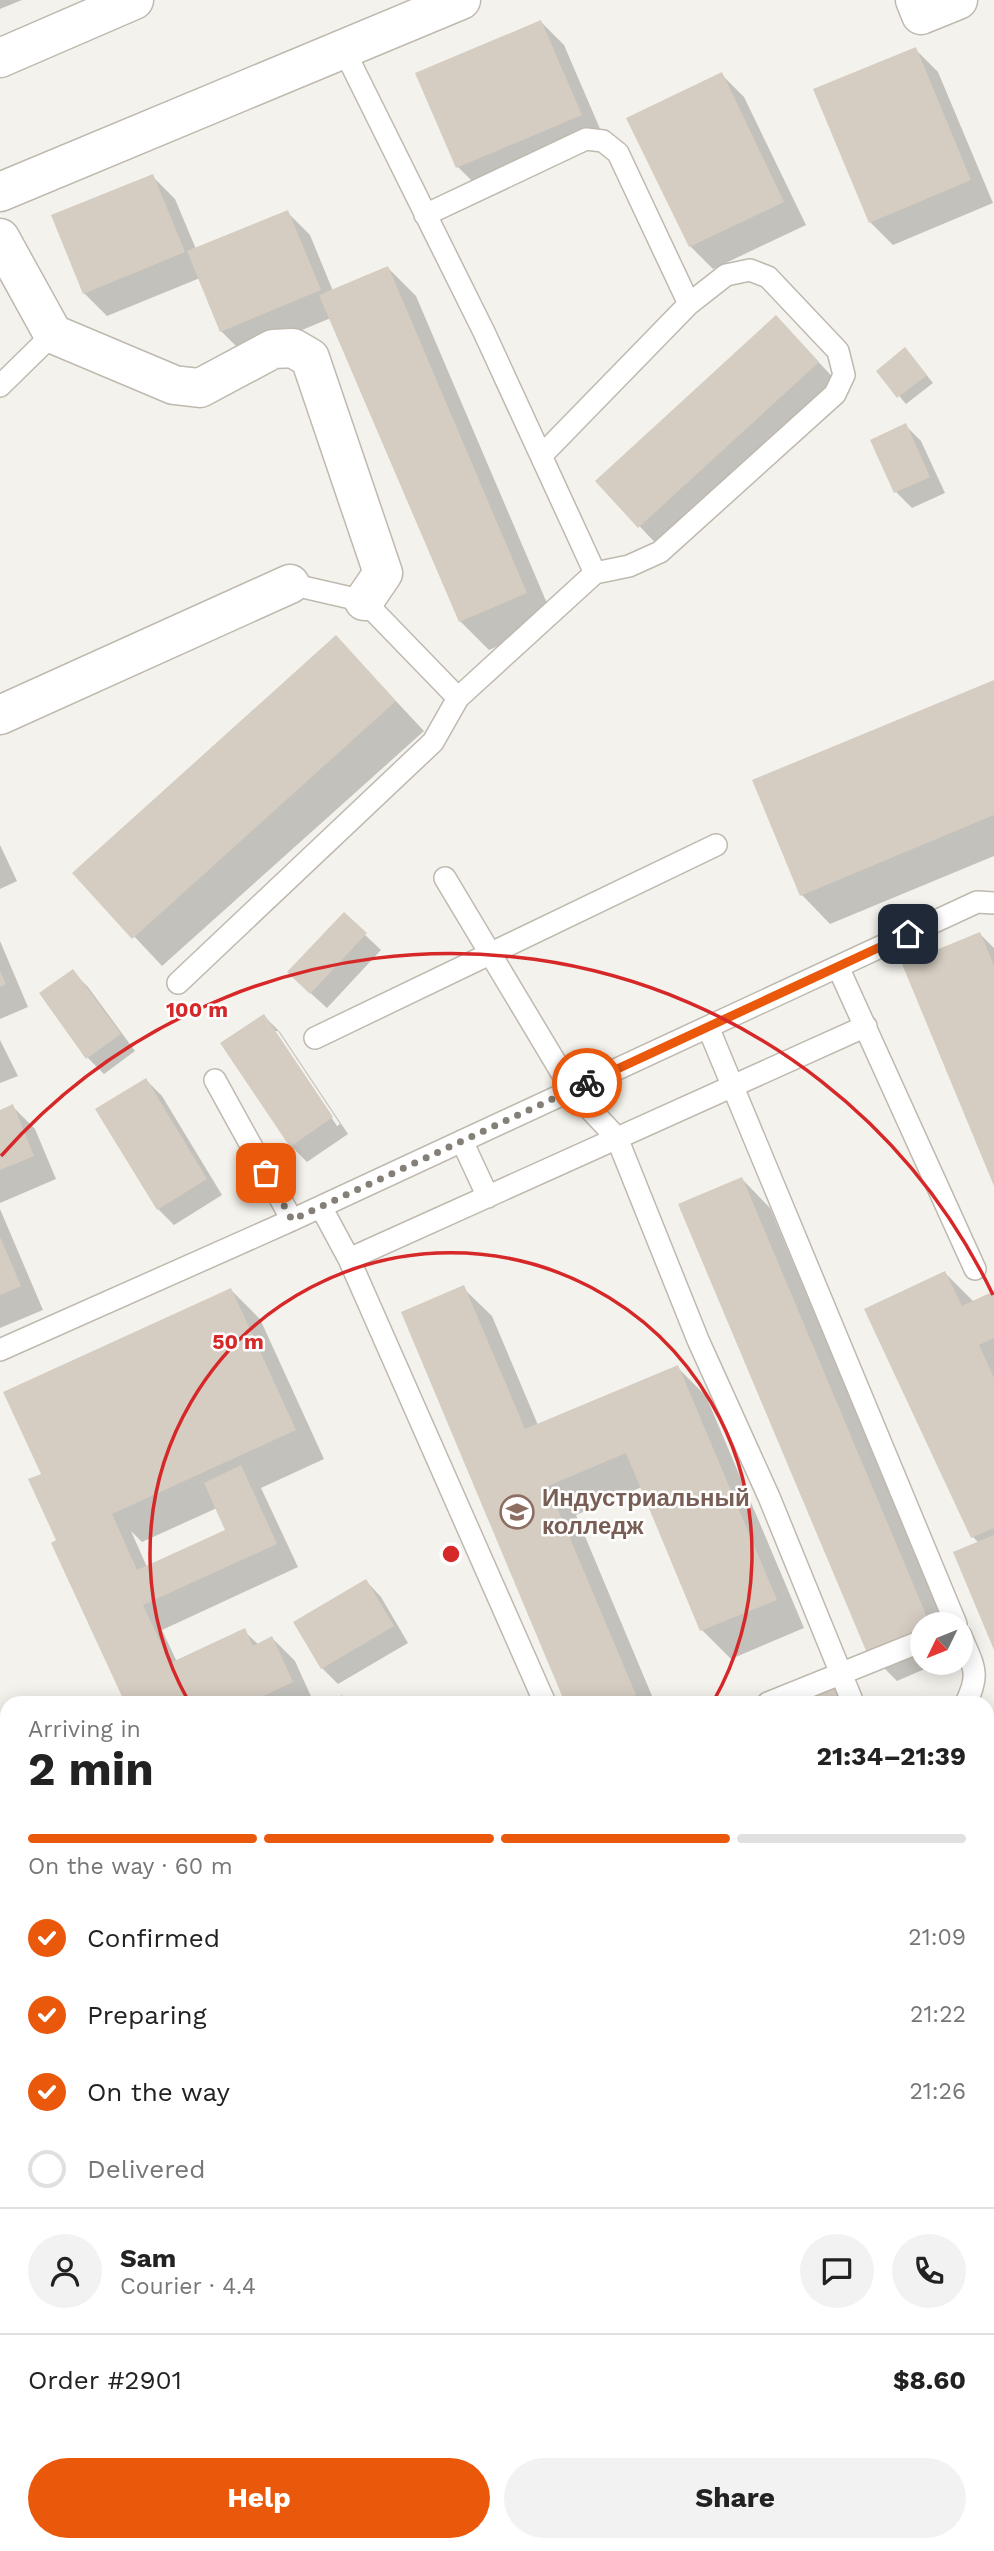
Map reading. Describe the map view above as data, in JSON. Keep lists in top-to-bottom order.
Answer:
{
  "places": {
    "school or university": ["Индустриальный колледж"]
  },
  "north": "bottom left",
  "page": {
    "heading": ["2 min", "Arriving in", "21:34–21:39"],
    "panel": [
      "Sam",
      "Courier · 4.4",
      "Order #2901",
      "$8.60"
    ],
    "bar": "On the way · 60 m",
    "list": [
      ["Confirmed", "21:09"],
      ["Preparing", "21:22"],
      ["On the way", "21:26"],
      "Delivered"
    ],
    "buttons": ["Help", "Share"]
  },
  "rings": ["100 m", "50 m"]
}
